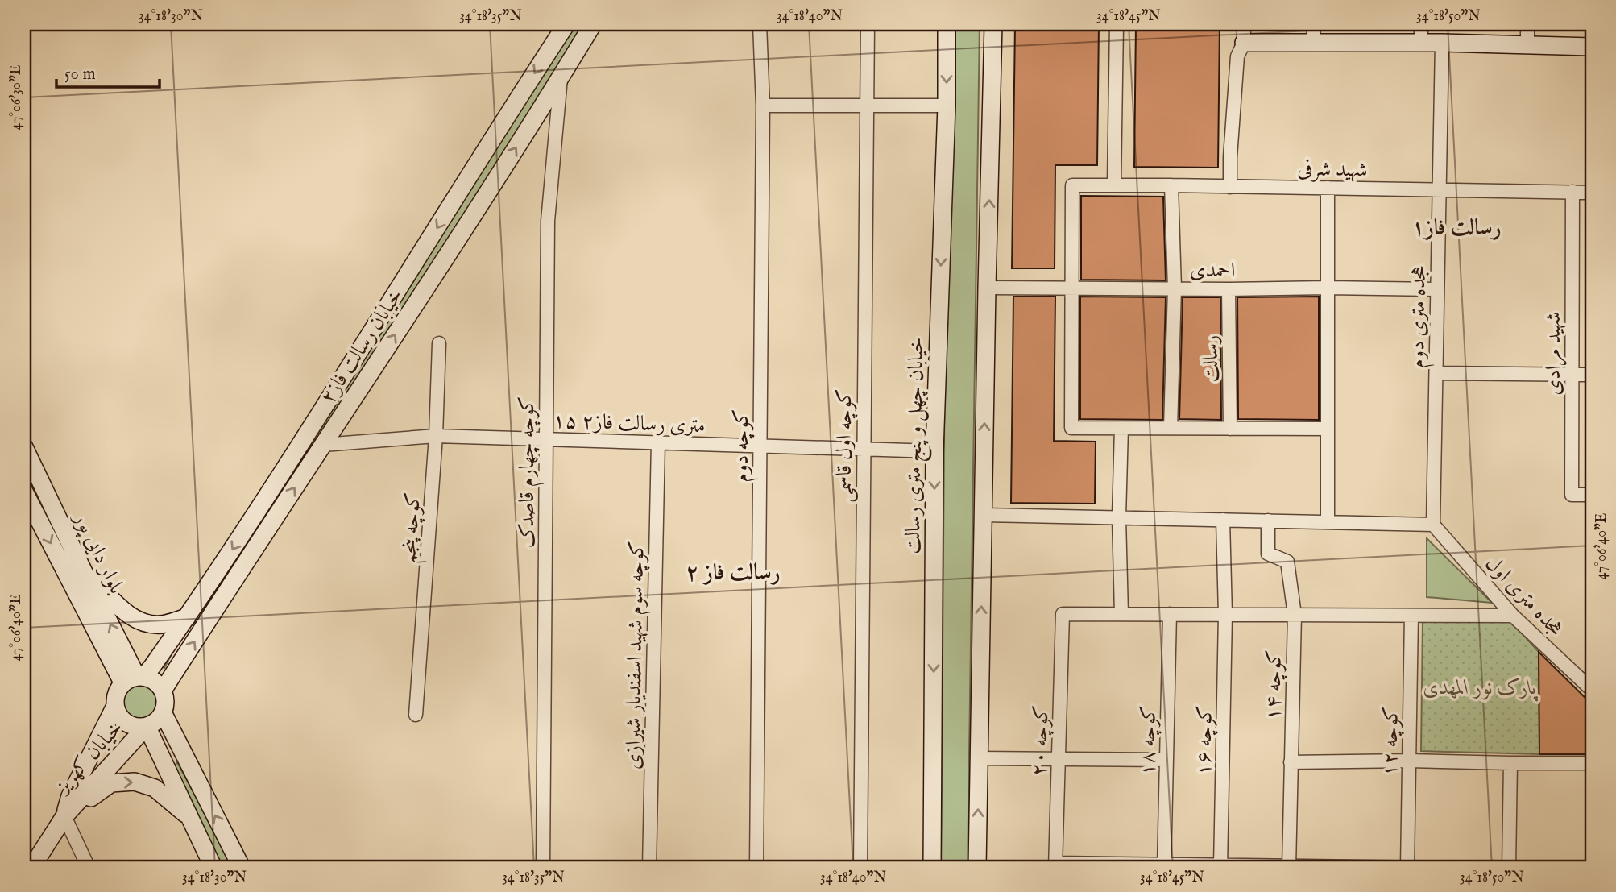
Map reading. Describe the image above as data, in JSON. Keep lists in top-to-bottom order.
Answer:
{
  "streets": {
    "main road": [
      "خیابان رسالت فاز۲",
      "خیابان چهل و پنج متری رسالت",
      "بلوار دایی پور",
      "خیابان کهریز"
    ],
    "street": [
      "شهید شرفی",
      "احمدی",
      "هجده متری دوم",
      "شهید مرادی",
      "رسالت",
      "۱۵ متری رسالت فاز۲",
      "کوچه دوم",
      "کوچه اول قاسمی",
      "کوچه چهارم قاصدک",
      "کوچه پنجم",
      "هجده متری اول",
      "کوچه سوم شهید اسفندیار شیرازی",
      "‍‍ ۱۴ کوچه",
      "۲۰ کوچه",
      "۱۸ کوچه",
      "۱۶ کوچه",
      "۱۲ کوچه"
    ]
  },
  "crossings": [
    ["شهید شرفی", "احمدی"],
    ["شهید شرفی", "هجده متری دوم"],
    ["شهید شرفی", "شهید مرادی"],
    ["احمدی", "هجده متری دوم"],
    ["احمدی", "رسالت"],
    ["هجده متری دوم", "هجده متری اول"],
    ["خیابان رسالت فاز۲", "۱۵ متری رسالت فاز۲"],
    ["خیابان رسالت فاز۲", "کوچه چهارم قاصدک"],
    ["خیابان رسالت فاز۲", "بلوار دایی پور"],
    ["خیابان رسالت فاز۲", "خیابان کهریز"],
    ["۱۵ متری رسالت فاز۲", "کوچه دوم"],
    ["۱۵ متری رسالت فاز۲", "کوچه اول قاسمی"],
    ["۱۵ متری رسالت فاز۲", "خیابان چهل و پنج متری رسالت"],
    ["۱۵ متری رسالت فاز۲", "کوچه چهارم قاصدک"],
    ["۱۵ متری رسالت فاز۲", "کوچه پنجم"],
    ["۱۵ متری رسالت فاز۲", "کوچه سوم شهید اسفندیار شیرازی"],
    ["بلوار دایی پور", "خیابان کهریز"]
  ],
  "districts": ["رسالت فاز۱", "رسالت فاز ۲"],
  "parks": ["پارک نور المهدی"],
  "scale_bar": "50 m",
  "coordinates": [
    "34°18'30\"N",
    "34°18'35\"N",
    "34°18'40\"N",
    "34°18'45\"N",
    "34°18'50\"N",
    "47°06'30\"E",
    "47°06'40\"E"
  ]
}
